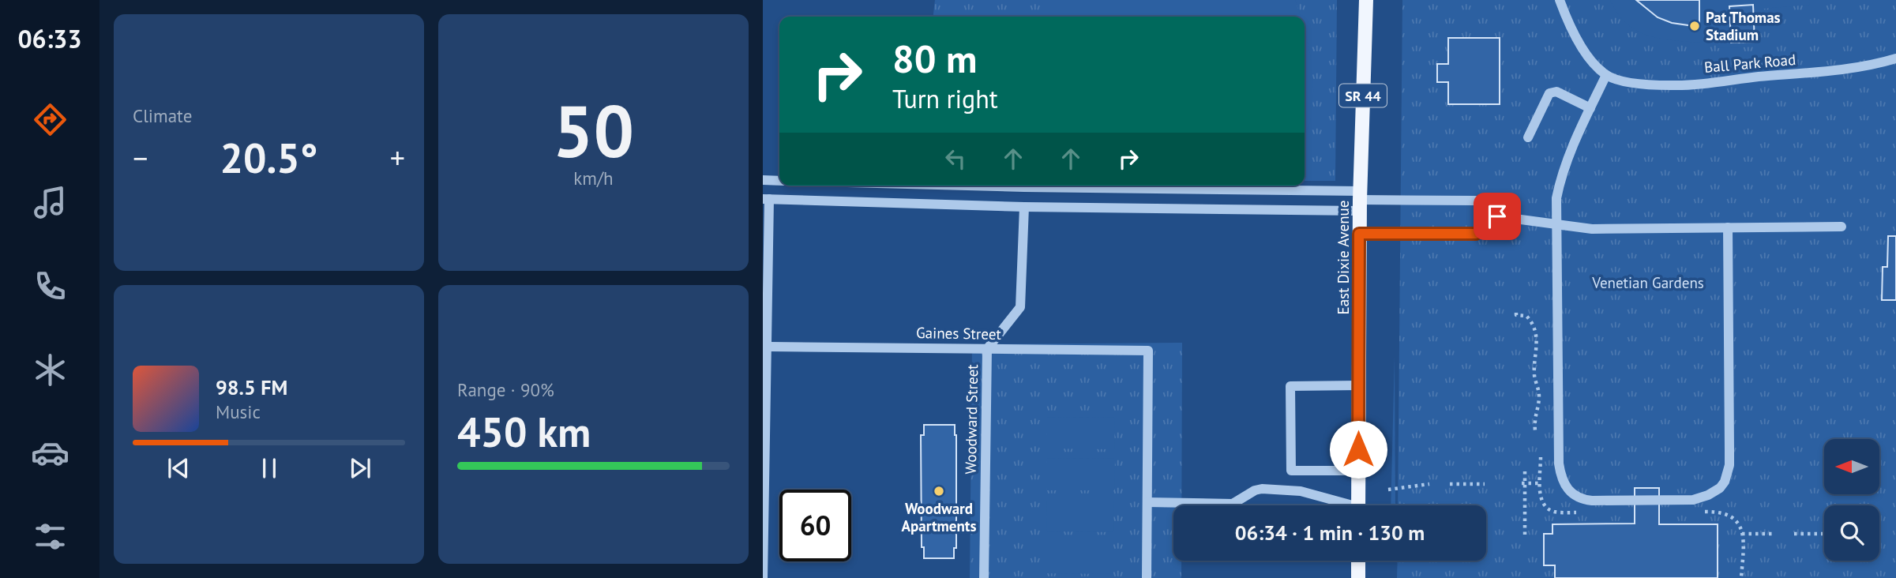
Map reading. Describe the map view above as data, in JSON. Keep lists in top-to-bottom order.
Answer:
{
  "streets": {
    "main road": ["SR 44", "East Dixie Avenue"],
    "street": ["Ball Park Road", "Gaines Street", "Woodward Street"]
  },
  "crossings": [
    ["Gaines Street", "Woodward Street"]
  ],
  "parks": ["Venetian Gardens"],
  "places": ["Pat Thomas Stadium", "Woodward Apartments"],
  "north": "left",
  "page": {
    "tabs": "06:33",
    "tile": [
      "Climate",
      ["50", "km/h"],
      ["Range · 90%", "450 km"]
    ],
    "turn": ["80 m", "Turn right"],
    "heat": ["−", "20.5°", "+"],
    "song": ["98.5 FM", "Music"],
    "limit": "60",
    "trip": "06:34 · 1 min · 130 m"
  }
}
